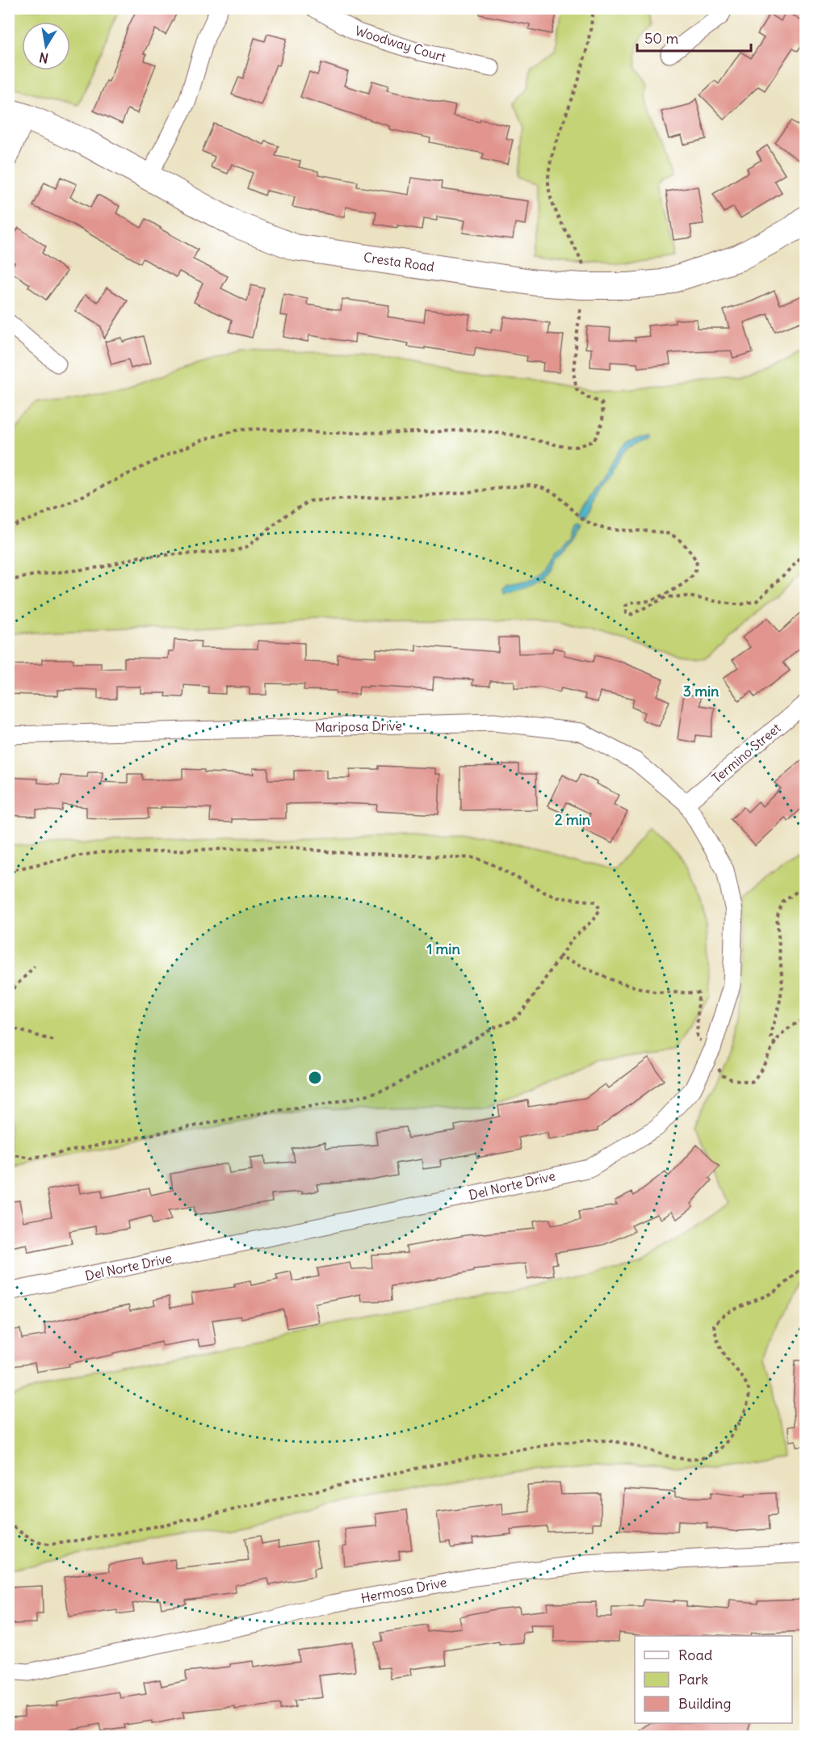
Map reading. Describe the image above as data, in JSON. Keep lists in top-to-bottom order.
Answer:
{
  "streets": {
    "street": [
      "Woodway Court",
      "Cresta Road",
      "Mariposa Drive",
      "Termino Street",
      "Del Norte Drive",
      "Hermosa Drive"
    ]
  },
  "crossings": [
    ["Mariposa Drive", "Termino Street"],
    ["Mariposa Drive", "Del Norte Drive"],
    ["Termino Street", "Del Norte Drive"]
  ],
  "legend": ["Road", "Park", "Building"],
  "scale_bar": "50 m",
  "north": "bottom",
  "rings": ["3 min", "2 min", "1 min"]
}
